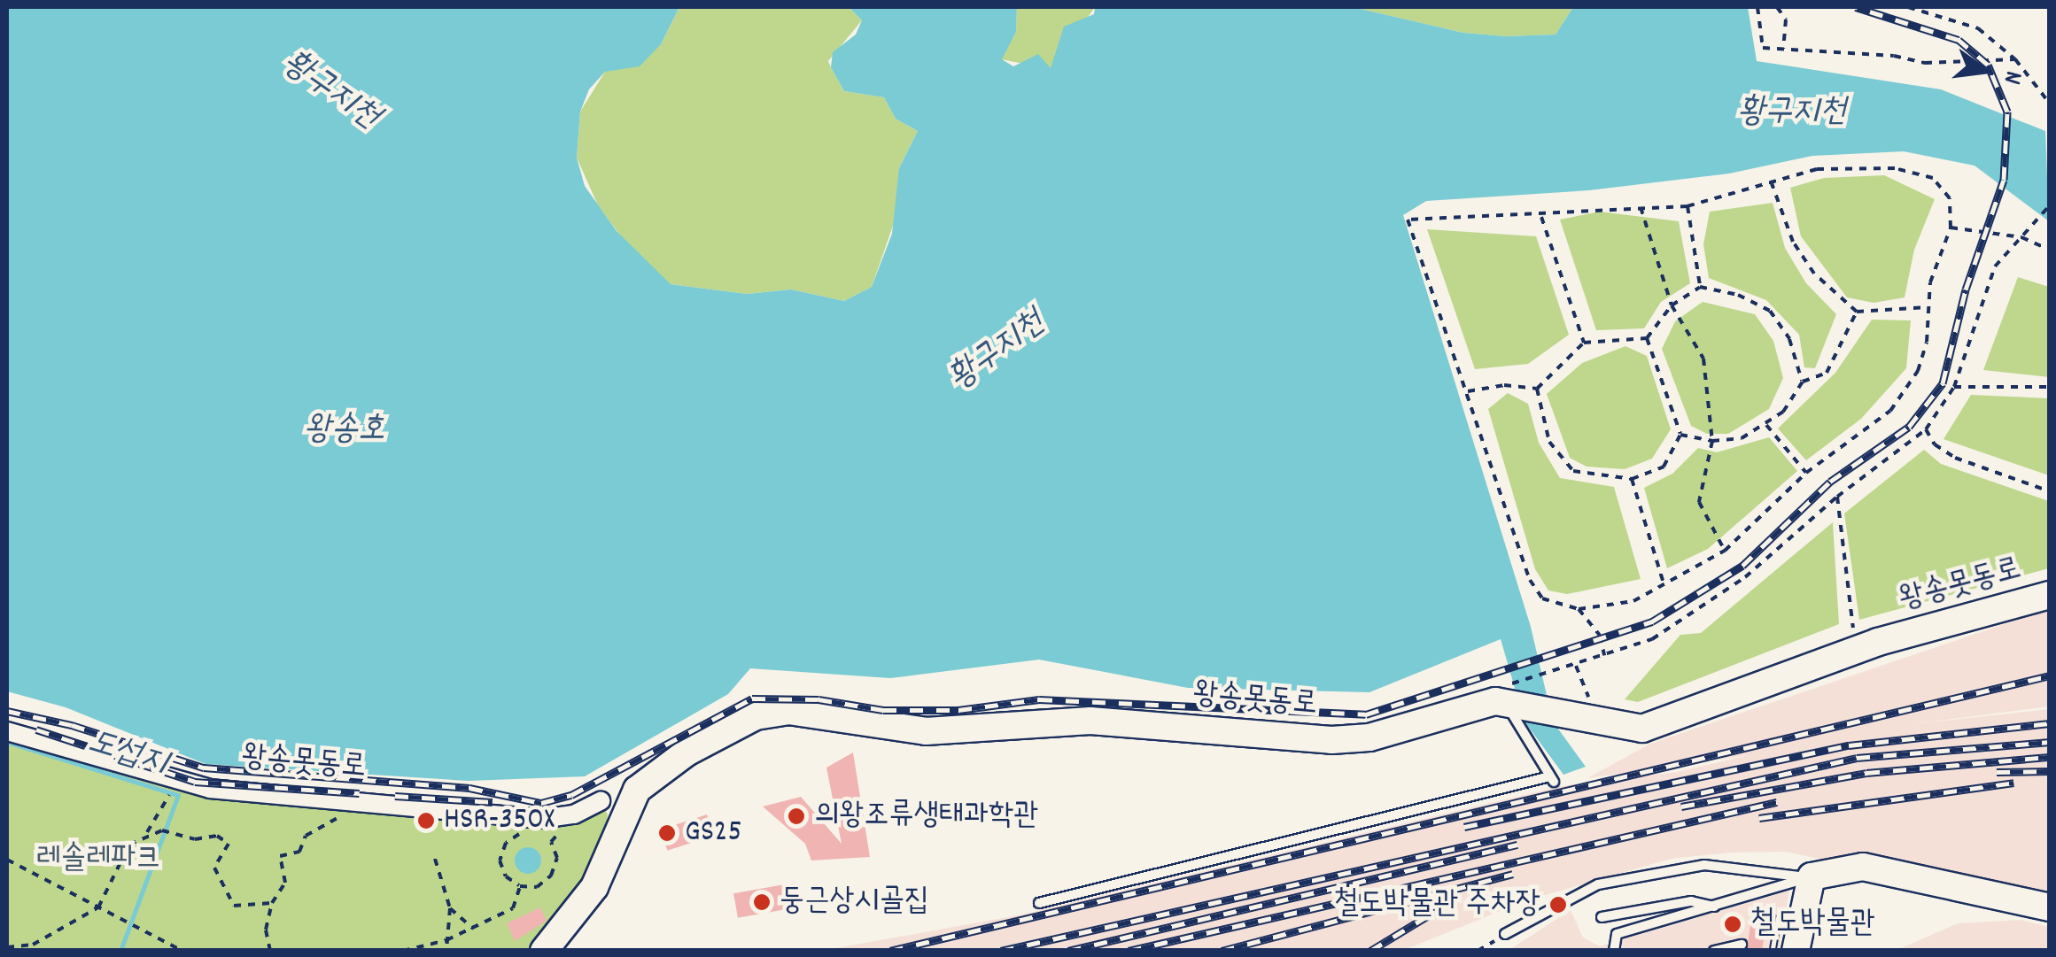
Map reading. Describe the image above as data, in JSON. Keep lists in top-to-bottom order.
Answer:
{
  "streets": {
    "street": ["왕송못동로"]
  },
  "water": ["황구지천", "왕송호", "도섭지"],
  "parks": ["레솔레파크"],
  "places": [
    "의왕조류생태과학관",
    "HSR-350X",
    "GS25",
    "둥근상시골집",
    "철도박물관 주차장",
    "철도박물관"
  ],
  "north": "right"
}
